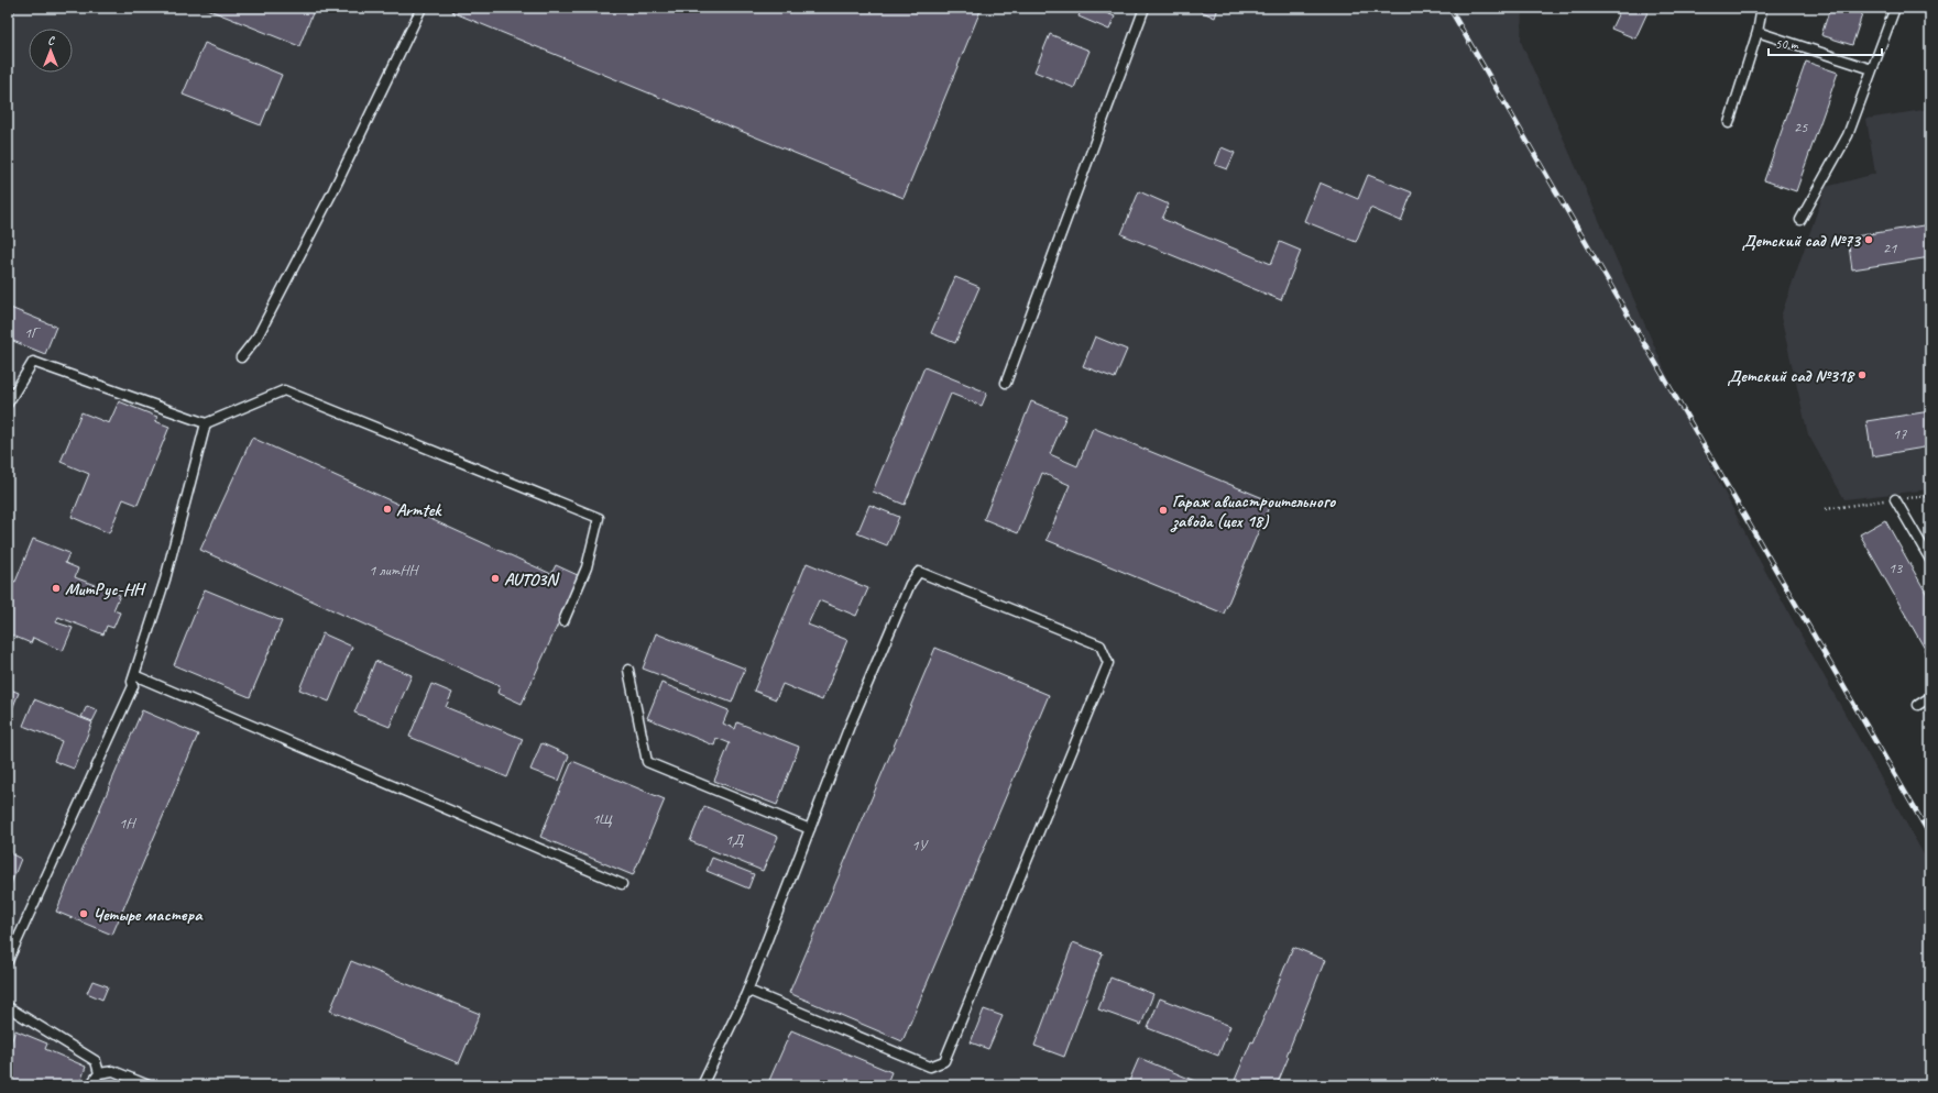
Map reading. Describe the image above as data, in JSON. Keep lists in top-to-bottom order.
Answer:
{
  "places": [
    "Детский сад №73",
    "Детский сад №318",
    "Armtek",
    "Гараж авиастроительного завода (цех 18)",
    "AUTO3N",
    "МитРус-НН",
    "Четыре мастера"
  ],
  "house_numbers": [
    "25",
    "21",
    "1Г",
    "17",
    "13",
    "1 литНН",
    "1Щ",
    "1Н",
    "1Д",
    "1У"
  ],
  "scale_bar": "50 m",
  "north": "top"
}
